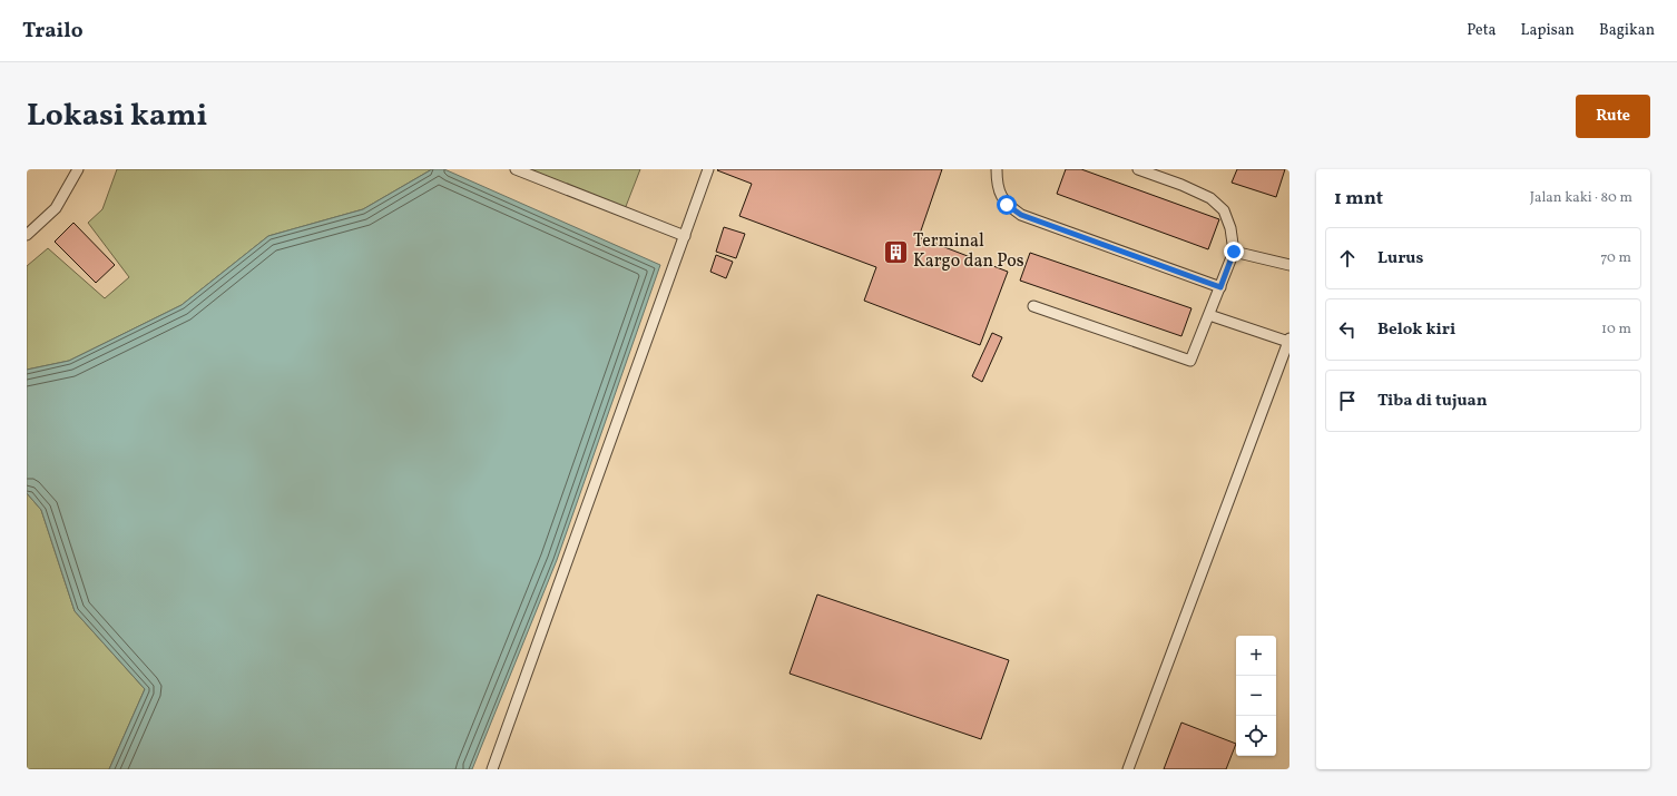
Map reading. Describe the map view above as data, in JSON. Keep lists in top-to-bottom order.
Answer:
{
  "places": {
    "building": ["Terminal Kargo dan Pos"]
  },
  "page": {
    "header": "Trailo",
    "nav": ["Peta", "Lapisan", "Bagikan"],
    "title": "Lokasi kami",
    "buttons": "Rute",
    "heading": ["1 mnt", "Jalan kaki · 80 m"],
    "list": [
      ["Lurus", "70 m"],
      ["Belok kiri", "10 m"],
      "Tiba di tujuan"
    ],
    "map_buttons": ["+", "−"]
  }
}
